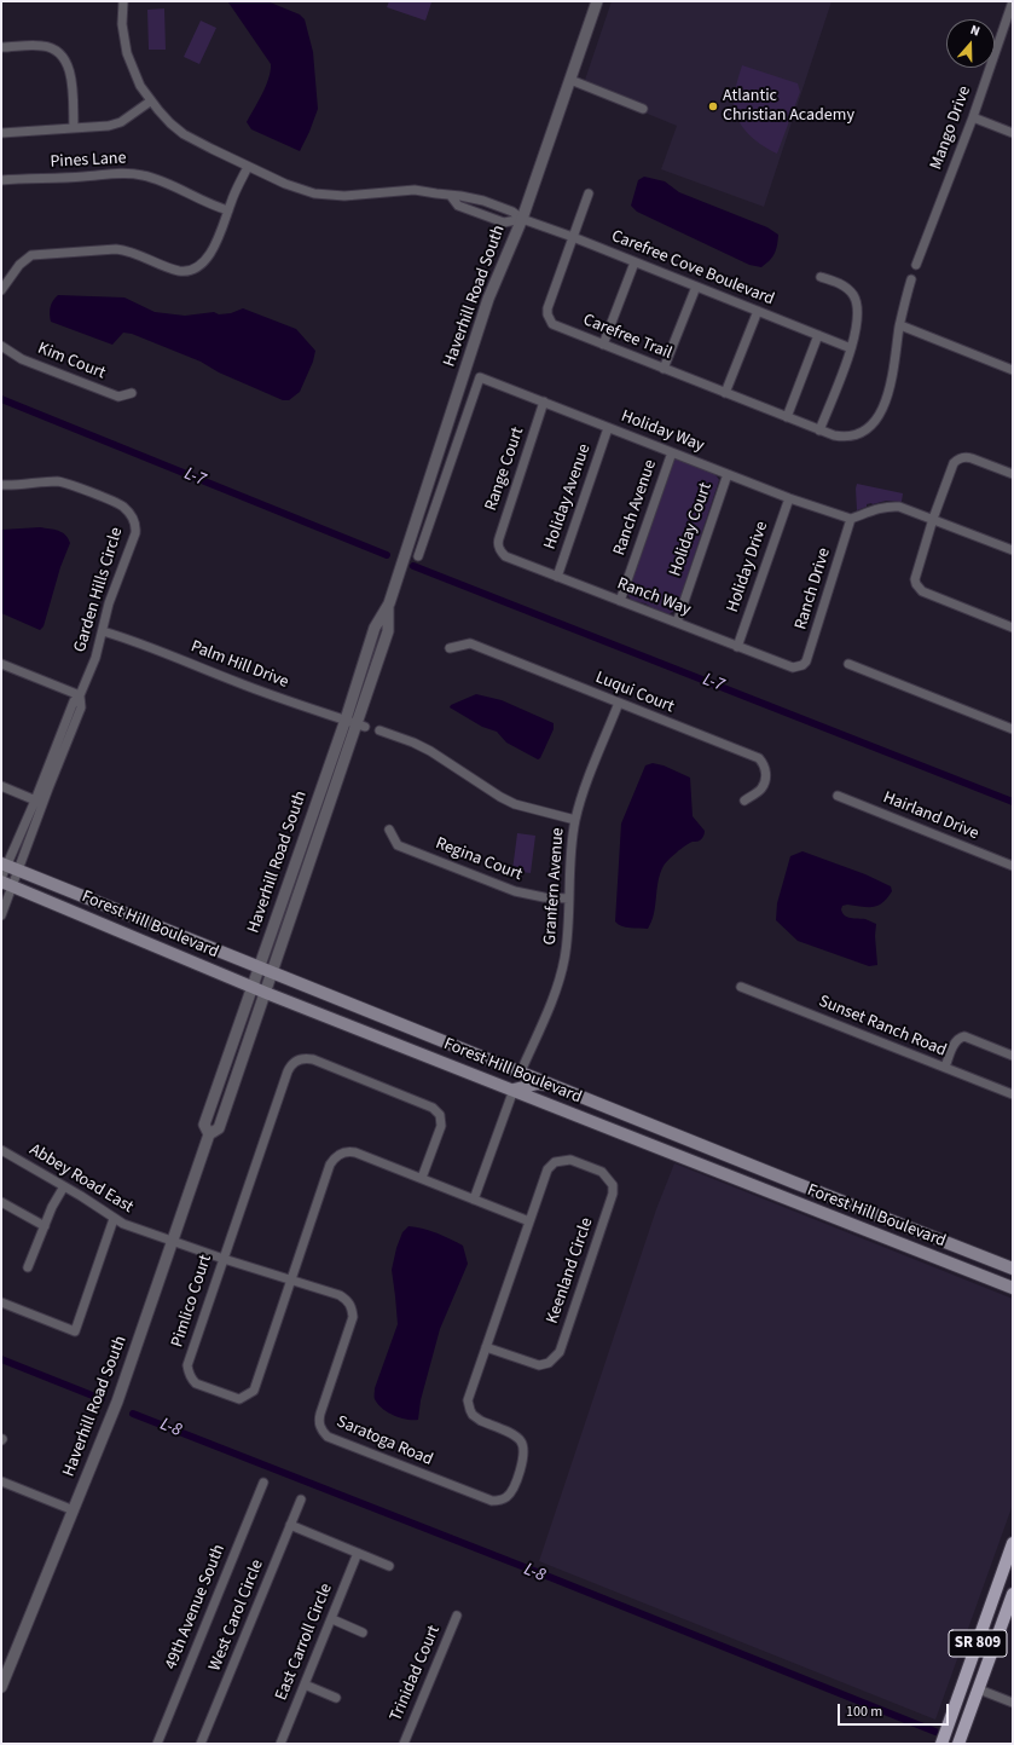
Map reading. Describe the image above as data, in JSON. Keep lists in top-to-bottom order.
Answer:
{
  "streets": {
    "main road": ["Forest Hill Boulevard", "SR 809"],
    "street": [
      "Mango Drive",
      "Pines Lane",
      "Carefree Cove Boulevard",
      "Haverhill Road South",
      "Carefree Trail",
      "Kim Court",
      "Holiday Way",
      "Range Court",
      "Holiday Avenue",
      "Ranch Avenue",
      "Holiday Court",
      "Holiday Drive",
      "Ranch Drive",
      "Garden Hills Circle",
      "Ranch Way",
      "Palm Hill Drive",
      "Luqui Court",
      "Hairland Drive",
      "Regina Court",
      "Granfern Avenue",
      "Sunset Ranch Road",
      "Abbey Road East",
      "Keenland Circle",
      "Pimlico Court",
      "Saratoga Road",
      "49th Avenue South",
      "West Carol Circle",
      "East Carroll Circle",
      "Trinidad Court"
    ]
  },
  "crossings": [
    ["Carefree Cove Boulevard", "Haverhill Road South"],
    ["Carefree Cove Boulevard", "Carefree Trail"],
    ["Haverhill Road South", "Palm Hill Drive"],
    ["Haverhill Road South", "Forest Hill Boulevard"],
    ["Haverhill Road South", "Abbey Road East"],
    ["Haverhill Road South", "Saratoga Road"],
    ["Holiday Way", "Range Court"],
    ["Holiday Way", "Holiday Avenue"],
    ["Holiday Way", "Ranch Avenue"],
    ["Holiday Way", "Holiday Court"],
    ["Holiday Way", "Holiday Drive"],
    ["Holiday Way", "Ranch Drive"],
    ["Range Court", "Ranch Way"],
    ["Holiday Avenue", "Ranch Way"],
    ["Ranch Avenue", "Ranch Way"],
    ["Holiday Court", "Ranch Way"],
    ["Holiday Drive", "Ranch Way"],
    ["Ranch Drive", "Ranch Way"],
    ["Garden Hills Circle", "Palm Hill Drive"],
    ["Garden Hills Circle", "Forest Hill Boulevard"],
    ["Luqui Court", "Granfern Avenue"],
    ["Regina Court", "Granfern Avenue"],
    ["Granfern Avenue", "Forest Hill Boulevard"],
    ["Abbey Road East", "Saratoga Road"],
    ["Keenland Circle", "Pimlico Court"],
    ["Keenland Circle", "Saratoga Road"],
    ["Pimlico Court", "Saratoga Road"]
  ],
  "water": ["L-7", "L-8"],
  "places": ["Atlantic Christian Academy"],
  "scale_bar": "100 m",
  "north": "top"
}
